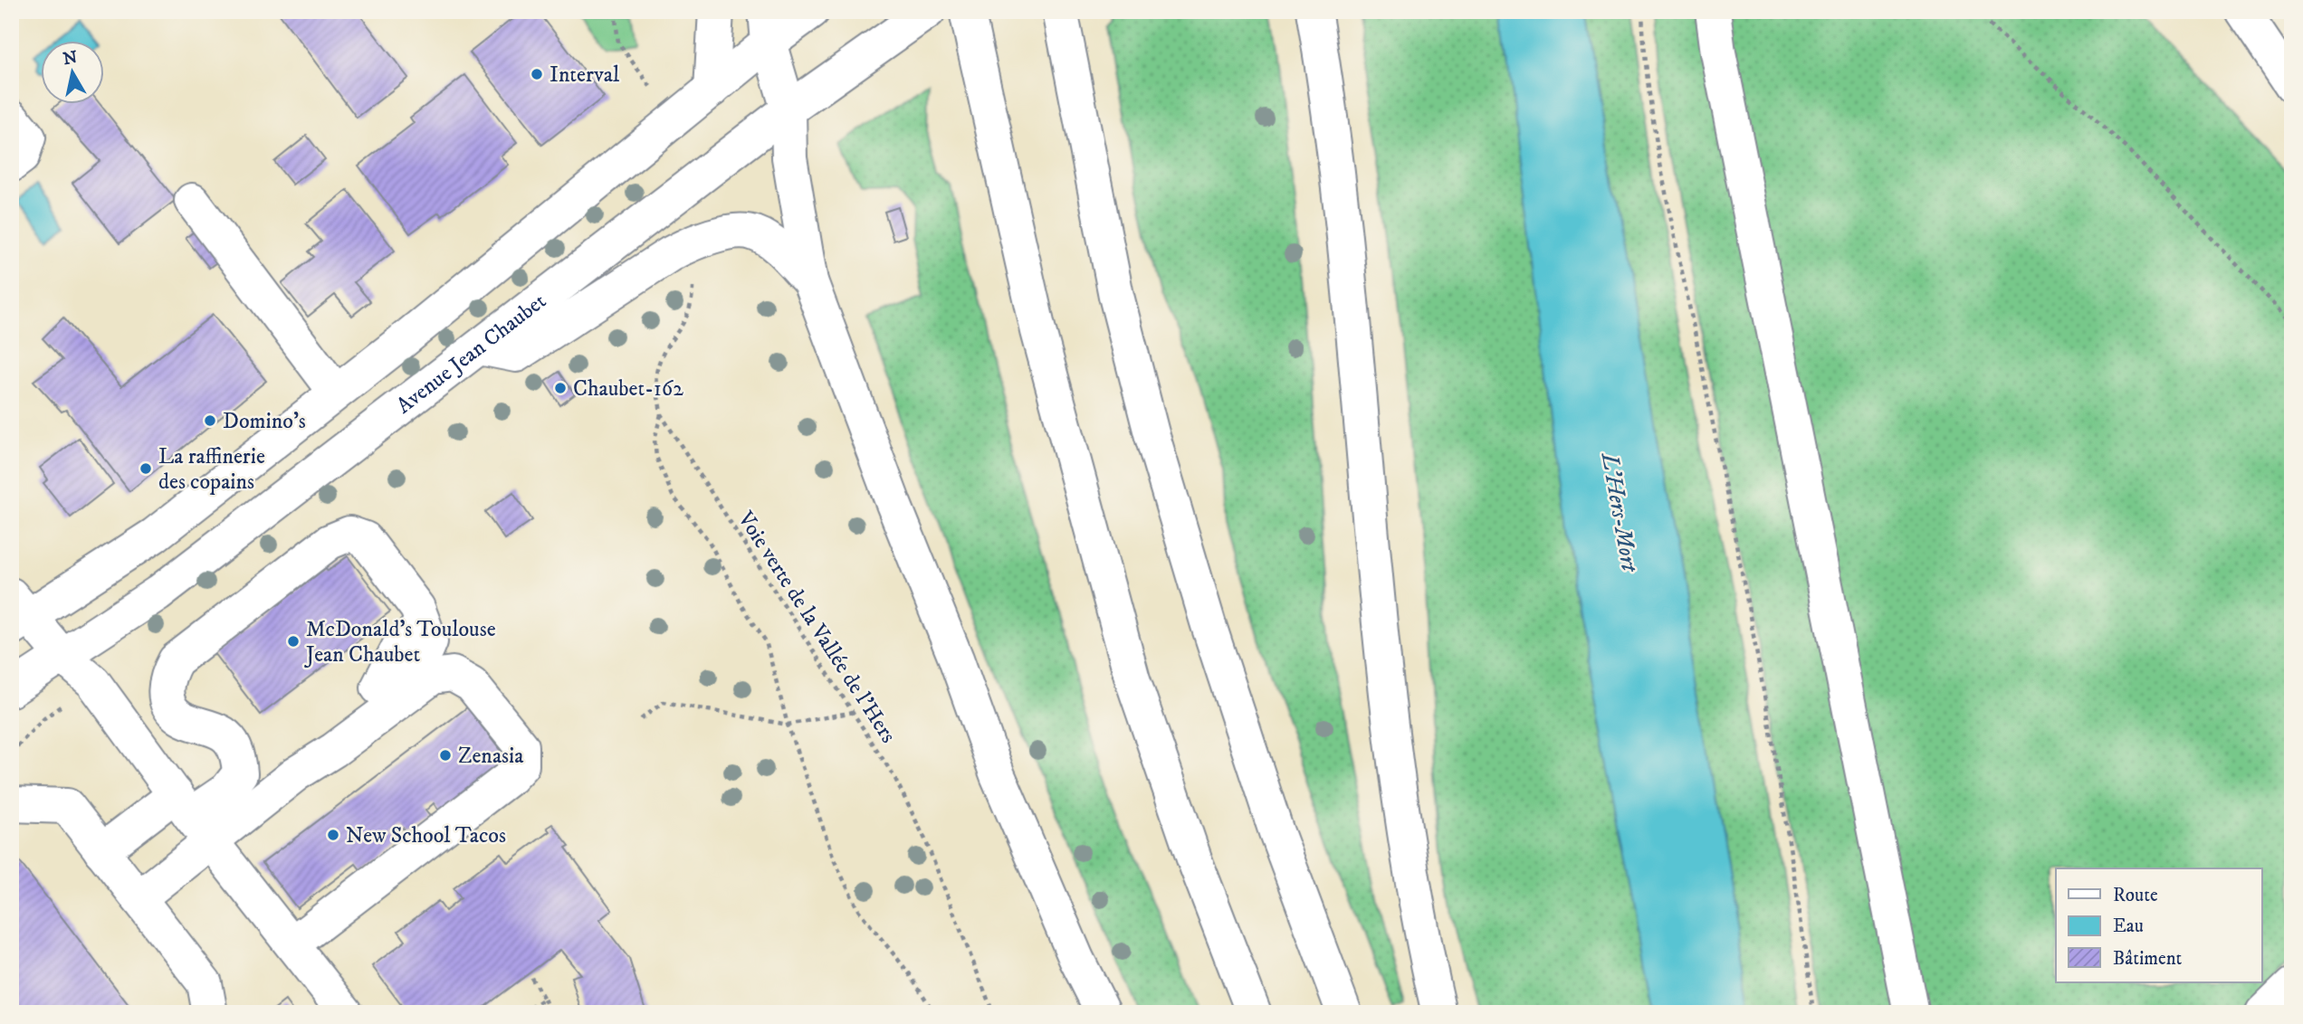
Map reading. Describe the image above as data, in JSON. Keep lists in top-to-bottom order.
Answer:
{
  "streets": {
    "main road": ["Avenue Jean Chaubet"],
    "path": ["Voie verte de la Vallée de l'Hers"]
  },
  "water": ["L'Hers-Mort"],
  "places": [
    "Interval",
    "Chaubet-162",
    "Domino's",
    "La raffinerie des copains",
    "McDonald's Toulouse Jean Chaubet",
    "Zenasia",
    "New School Tacos"
  ],
  "legend": ["Route", "Eau", "Bâtiment"],
  "north": "top"
}
